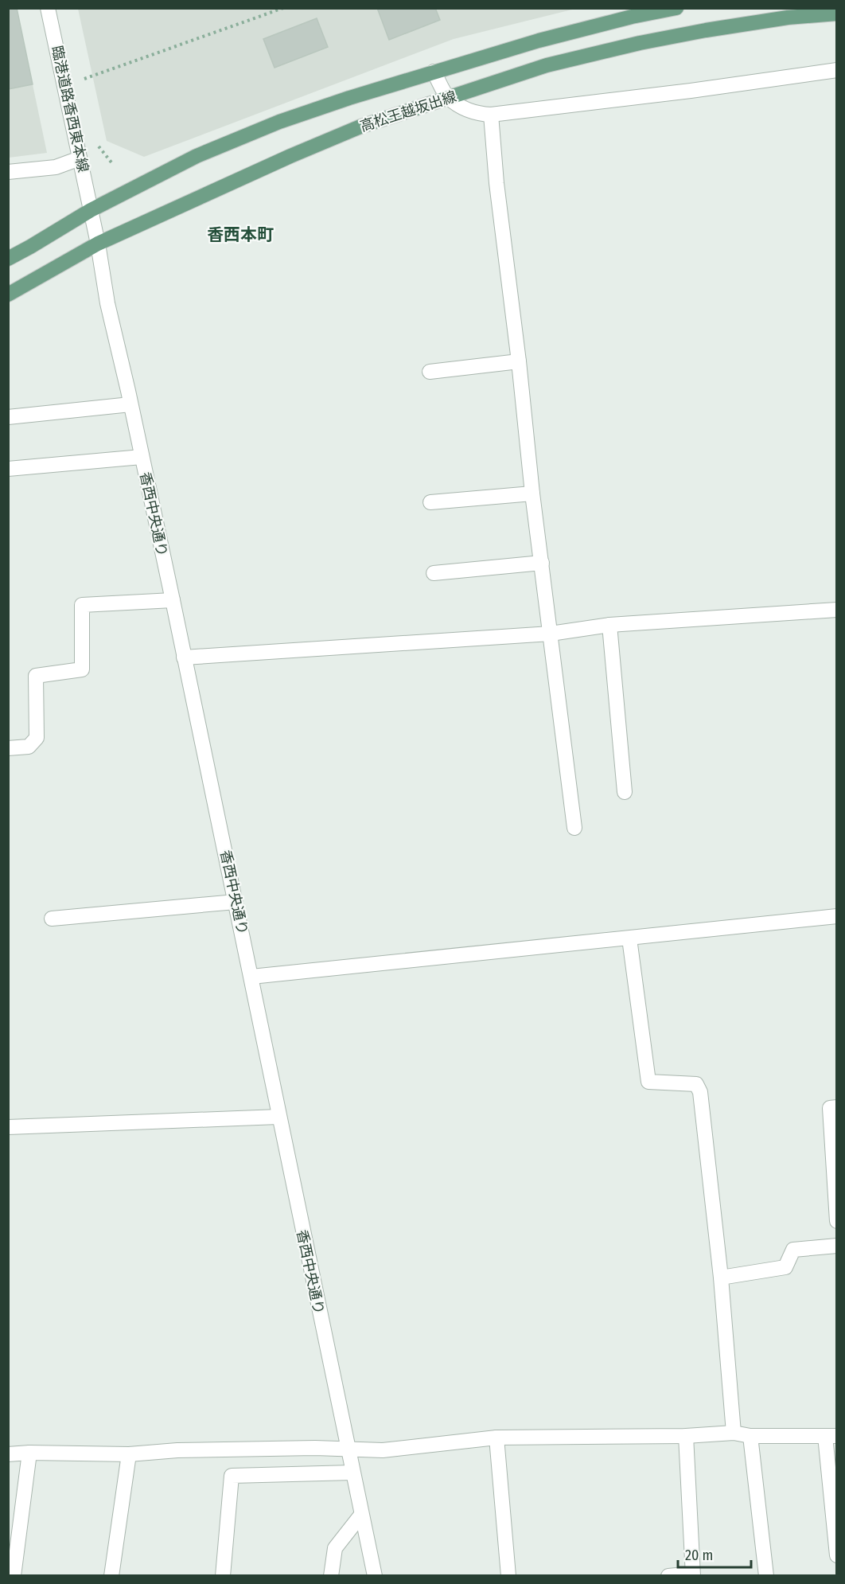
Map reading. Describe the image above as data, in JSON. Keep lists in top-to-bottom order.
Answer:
{
  "streets": {
    "main road": ["高松王越坂出線"],
    "street": ["臨港道路香西東本線", "香西中央通り"]
  },
  "crossings": [
    ["臨港道路香西東本線", "高松王越坂出線"],
    ["臨港道路香西東本線", "香西中央通り"],
    ["高松王越坂出線", "香西中央通り"]
  ],
  "districts": ["香西本町"],
  "scale_bar": "20 m"
}
